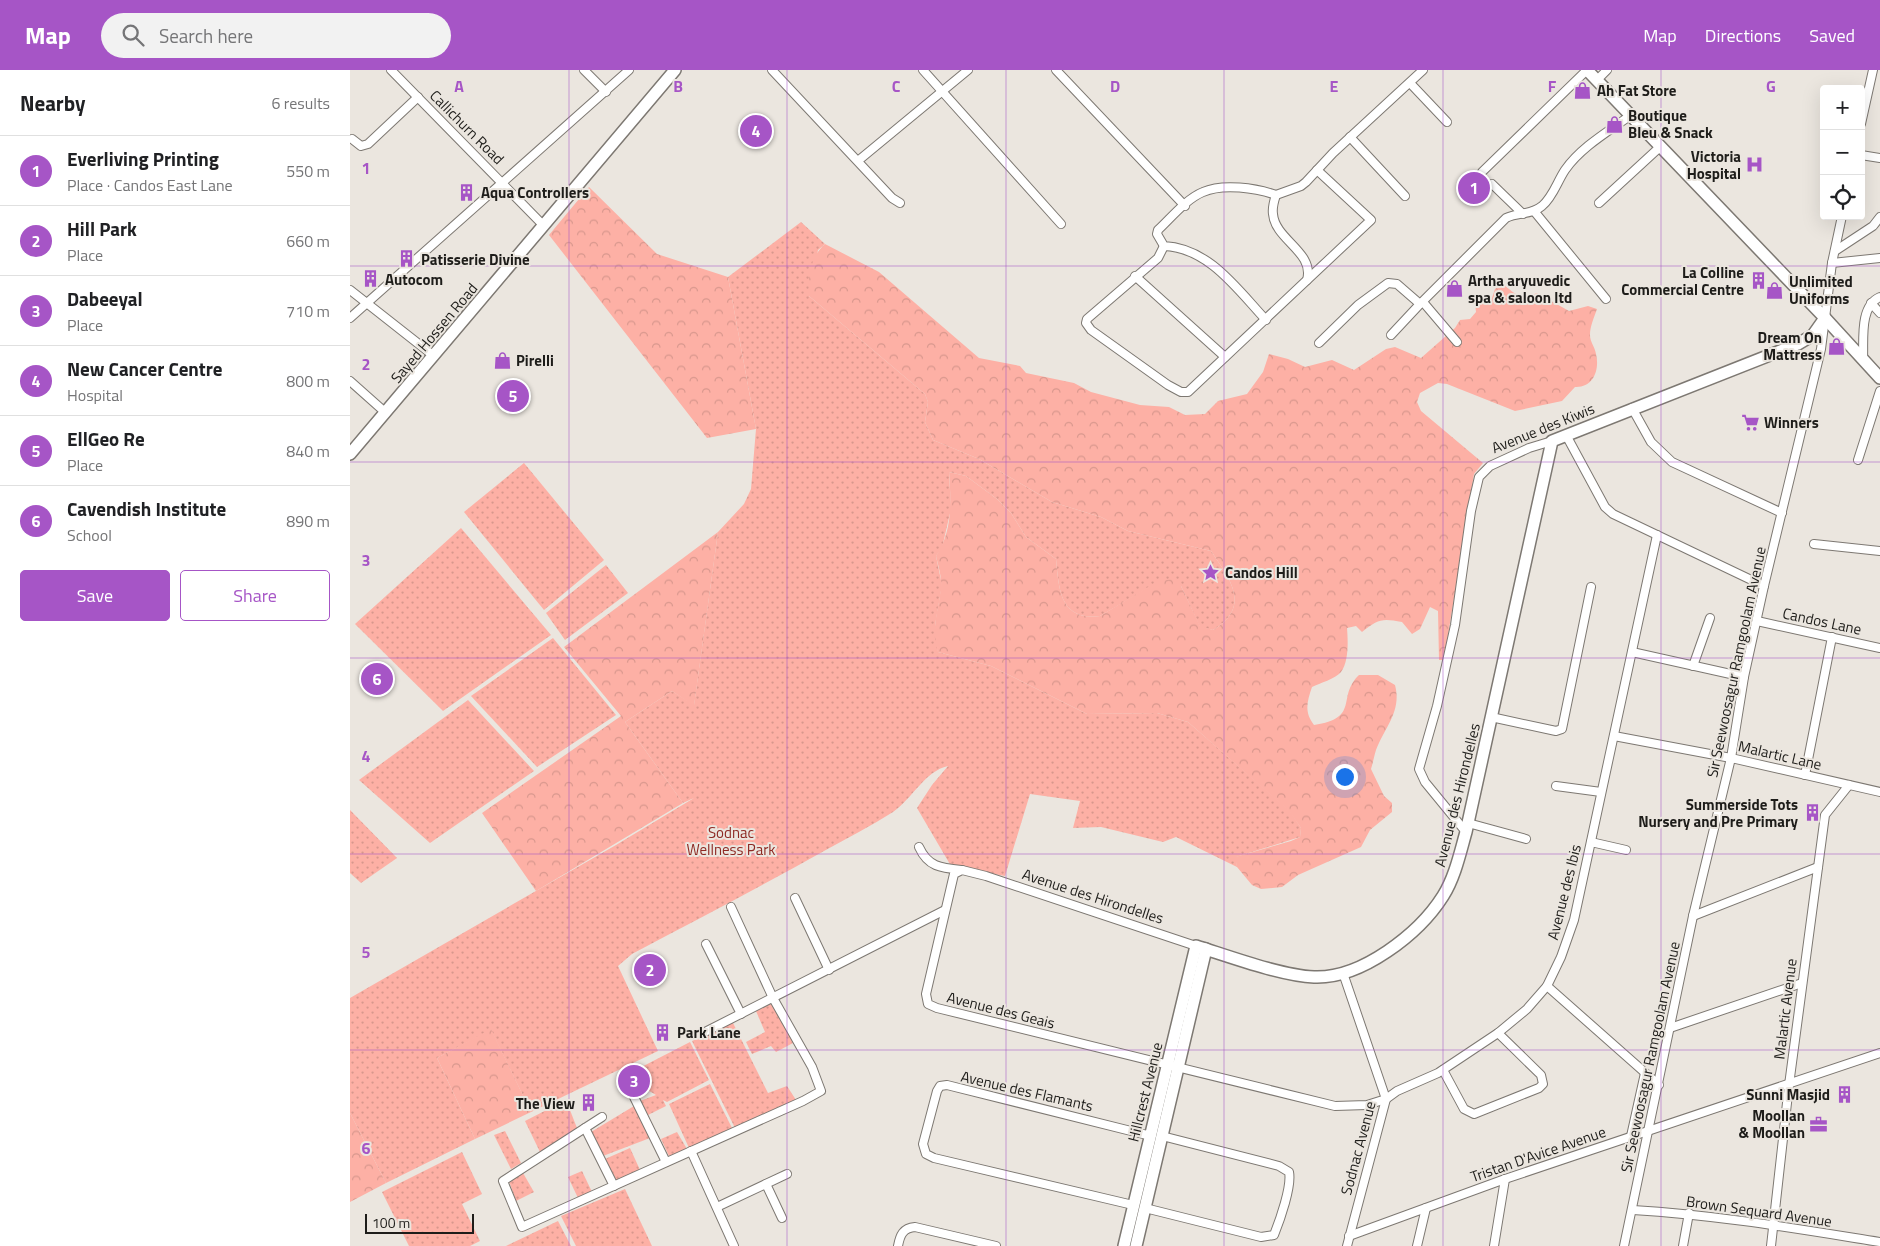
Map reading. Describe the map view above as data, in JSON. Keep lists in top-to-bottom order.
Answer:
{
  "streets": {
    "main road": [
      "Sayed Hossen Road",
      "Avenue des Kiwis",
      "Avenue des Hirondelles",
      "Hillcrest Avenue"
    ],
    "street": [
      "Callichurn Road",
      "Candos Lane",
      "Sir Seewoosagur Ramgoolam Avenue",
      "Malartic Lane",
      "Avenue des Ibis",
      "Malartic Avenue",
      "Avenue des Geais",
      "Avenue des Flamants",
      "Sodnac Avenue",
      "Tristan D'Avice Avenue",
      "Brown Sequard Avenue"
    ]
  },
  "crossings": [
    ["Callichurn Road", "Sayed Hossen Road"],
    ["Avenue des Kiwis", "Sir Seewoosagur Ramgoolam Avenue"],
    ["Avenue des Kiwis", "Avenue des Hirondelles"],
    ["Candos Lane", "Sir Seewoosagur Ramgoolam Avenue"],
    ["Sir Seewoosagur Ramgoolam Avenue", "Malartic Lane"],
    ["Sir Seewoosagur Ramgoolam Avenue", "Tristan D'Avice Avenue"],
    ["Sir Seewoosagur Ramgoolam Avenue", "Brown Sequard Avenue"],
    ["Malartic Lane", "Avenue des Ibis"],
    ["Malartic Lane", "Malartic Avenue"],
    ["Avenue des Hirondelles", "Avenue des Geais"],
    ["Avenue des Hirondelles", "Hillcrest Avenue"],
    ["Avenue des Hirondelles", "Sodnac Avenue"],
    ["Avenue des Ibis", "Avenue des Geais"],
    ["Avenue des Ibis", "Hillcrest Avenue"],
    ["Avenue des Ibis", "Sodnac Avenue"],
    ["Malartic Avenue", "Tristan D'Avice Avenue"],
    ["Malartic Avenue", "Brown Sequard Avenue"],
    ["Avenue des Geais", "Hillcrest Avenue"],
    ["Avenue des Flamants", "Hillcrest Avenue"],
    ["Sodnac Avenue", "Tristan D'Avice Avenue"]
  ],
  "parks": ["Sodnac Wellness Park"],
  "places": {
    "shop": [
      "Ah Fat Store",
      "Boutique Bleu & Snack",
      "Artha aryuvedic spa & saloon ltd",
      "Unlimited Uniforms",
      "Dream On Mattress",
      "Pirelli"
    ],
    "hospital": ["Victoria Hospital"],
    "building": [
      "Aqua Controllers",
      "Patisserie Divine",
      "Autocom",
      "La Colline Commercial Centre",
      "Summerside Tots Nursery and Pre Primary",
      "Park Lane",
      "Sunni Masjid",
      "The View"
    ],
    "supermarket": ["Winners"],
    "place": ["Candos Hill"],
    "office": ["Moollan & Moollan"]
  },
  "scale_bar": "100 m",
  "page": {
    "header": "Map",
    "search": "Search here",
    "nav": ["Map", "Directions", "Saved"],
    "heading": ["Nearby", "6 results"],
    "map_buttons": ["+", "−"],
    "pins": [
      "4",
      "1",
      "5",
      "6",
      "2",
      "3"
    ],
    "list": [
      {
        "mark": "1",
        "name": "Everliving Printing",
        "note": "Place · Candos East Lane",
        "value": "550 m"
      },
      {
        "mark": "2",
        "name": "Hill Park",
        "note": "Place",
        "value": "660 m"
      },
      {
        "mark": "3",
        "name": "Dabeeyal",
        "note": "Place",
        "value": "710 m"
      },
      {
        "mark": "4",
        "name": "New Cancer Centre",
        "note": "Hospital",
        "value": "800 m"
      },
      {
        "mark": "5",
        "name": "EllGeo Re",
        "note": "Place",
        "value": "840 m"
      },
      {
        "mark": "6",
        "name": "Cavendish Institute",
        "note": "School",
        "value": "890 m"
      }
    ],
    "buttons": ["Save", "Share"],
    "scale": "100 m"
  },
  "grid": {
    "columns": [
      "A",
      "B",
      "C",
      "D",
      "E",
      "F",
      "G"
    ],
    "rows": [
      "1",
      "2",
      "3",
      "4",
      "5",
      "6"
    ]
  }
}
